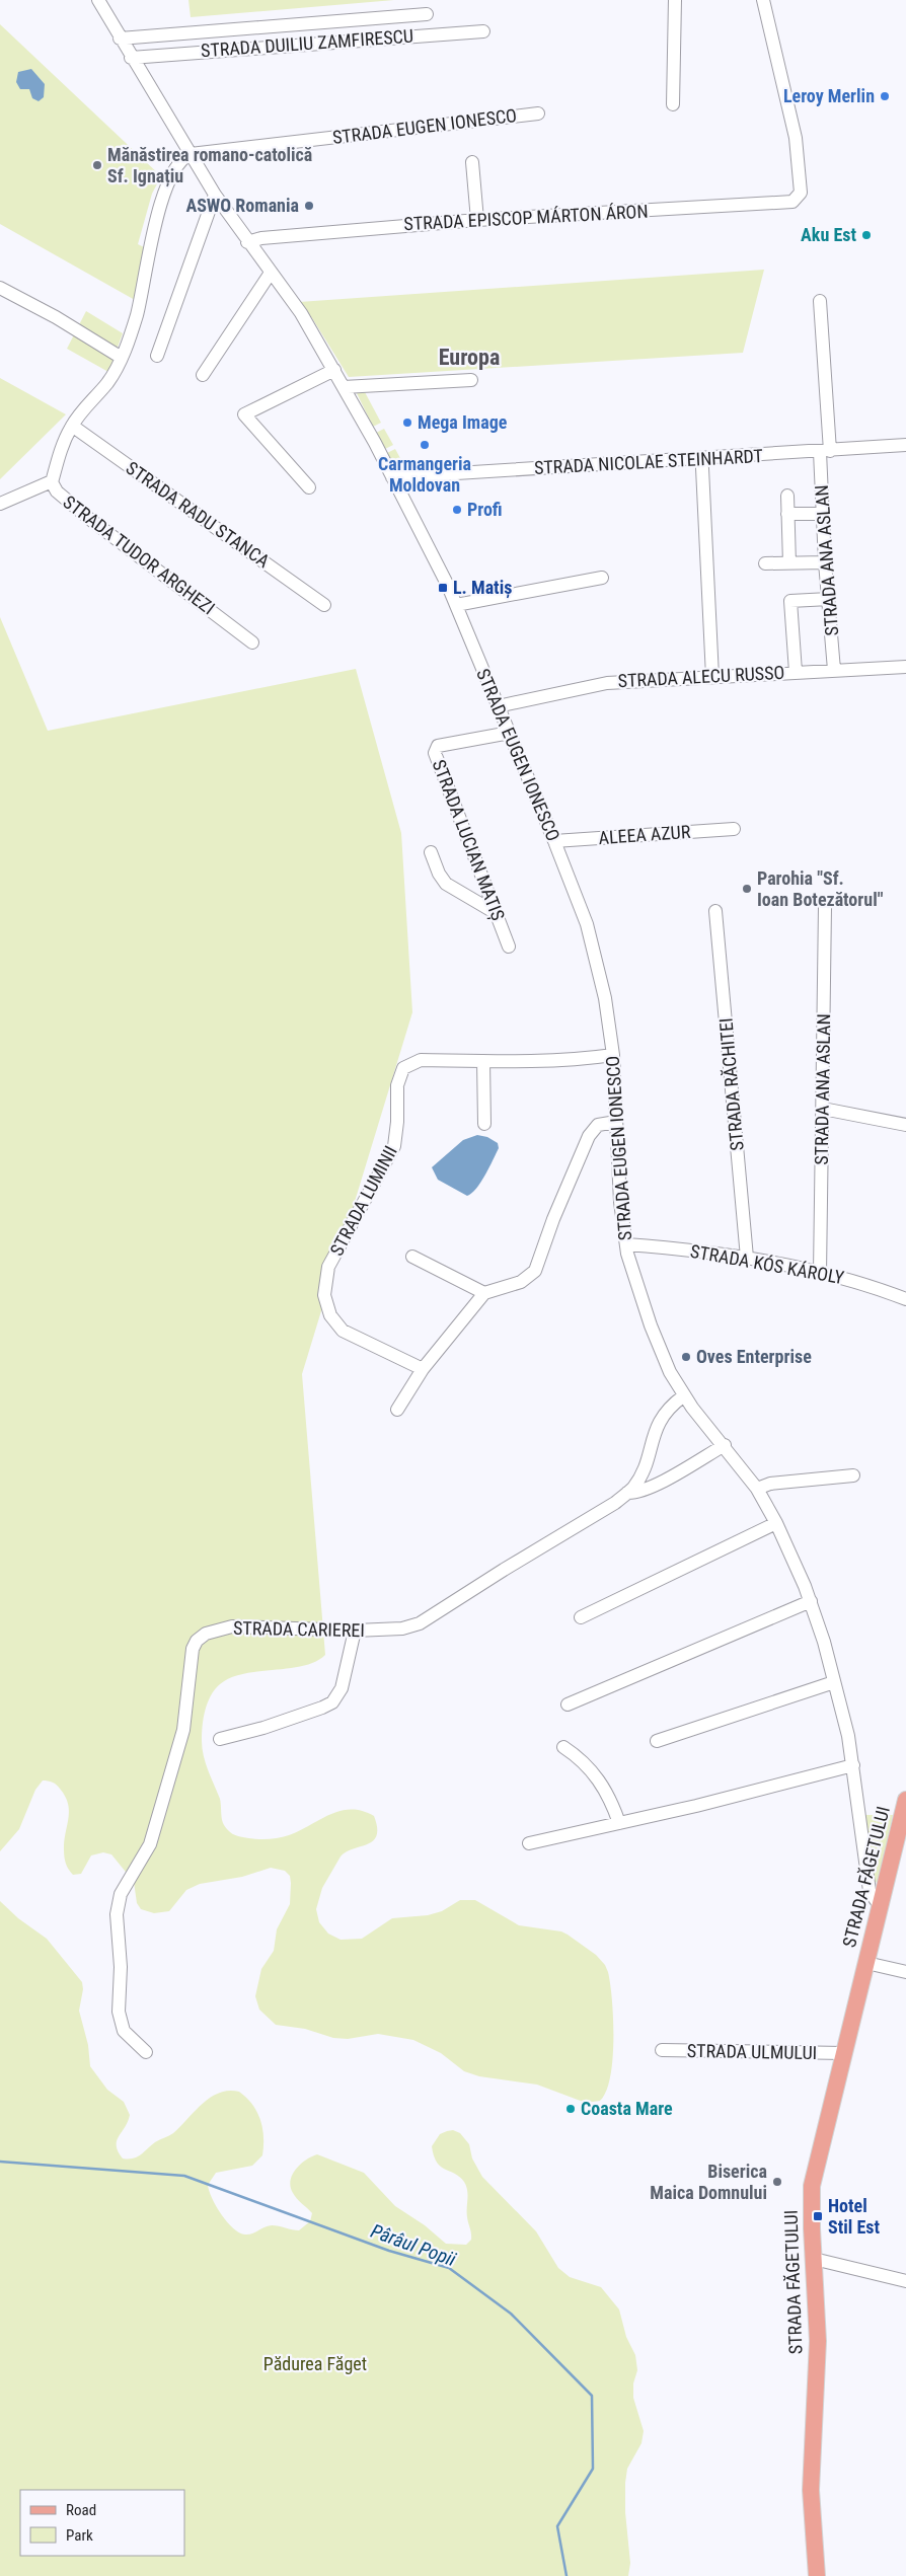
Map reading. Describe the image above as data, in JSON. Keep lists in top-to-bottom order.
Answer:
{
  "streets": {
    "main road": ["STRADA FĂGETULUI"],
    "street": [
      "STRADA DUILIU ZAMFIRESCU",
      "STRADA EUGEN IONESCO",
      "STRADA EPISCOP MÁRTON ÁRON",
      "STRADA NICOLAE STEINHARDT",
      "STRADA RADU STANCA",
      "STRADA TUDOR ARGHEZI",
      "STRADA ANA ASLAN",
      "STRADA ALECU RUSSO",
      "ALEEA AZUR",
      "STRADA LUCIAN MATIȘ",
      "STRADA RĂCHITEI",
      "STRADA LUMINII",
      "STRADA KÓS KÁROLY",
      "STRADA CARIEREI",
      "STRADA ULMULUI"
    ]
  },
  "crossings": [
    ["STRADA DUILIU ZAMFIRESCU", "STRADA EUGEN IONESCO"],
    ["STRADA EUGEN IONESCO", "STRADA EPISCOP MÁRTON ÁRON"],
    ["STRADA EUGEN IONESCO", "STRADA NICOLAE STEINHARDT"],
    ["STRADA EUGEN IONESCO", "STRADA TUDOR ARGHEZI"],
    ["STRADA EUGEN IONESCO", "STRADA ALECU RUSSO"],
    ["STRADA EUGEN IONESCO", "ALEEA AZUR"],
    ["STRADA EUGEN IONESCO", "STRADA LUCIAN MATIȘ"],
    ["STRADA EUGEN IONESCO", "STRADA LUMINII"],
    ["STRADA EUGEN IONESCO", "STRADA KÓS KÁROLY"],
    ["STRADA EUGEN IONESCO", "STRADA CARIEREI"],
    ["STRADA EUGEN IONESCO", "STRADA FĂGETULUI"],
    ["STRADA NICOLAE STEINHARDT", "STRADA ANA ASLAN"],
    ["STRADA RADU STANCA", "STRADA TUDOR ARGHEZI"],
    ["STRADA ANA ASLAN", "STRADA ALECU RUSSO"],
    ["STRADA ANA ASLAN", "STRADA KÓS KÁROLY"],
    ["STRADA RĂCHITEI", "STRADA KÓS KÁROLY"],
    ["STRADA FĂGETULUI", "STRADA ULMULUI"]
  ],
  "districts": ["Europa"],
  "water": ["Pârâul Popii"],
  "parks": ["Pădurea Făget"],
  "places": {
    "other": [
      "Leroy Merlin",
      "Mănăstirea romano-catolică Sf. Ignațiu",
      "ASWO Romania",
      "Aku Est",
      "Mega Image",
      "Carmangeria Moldovan",
      "Profi",
      "Parohia \"Sf. Ioan Botezătorul\"",
      "Oves Enterprise",
      "Coasta Mare",
      "Biserica Maica Domnului"
    ],
    "transit": ["L. Matiș", "Hotel Stil Est"]
  },
  "legend": ["Road", "Park"]
}
